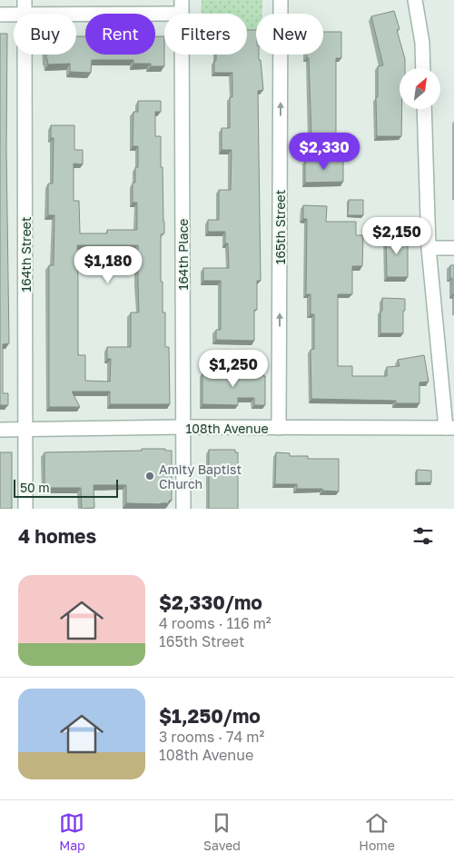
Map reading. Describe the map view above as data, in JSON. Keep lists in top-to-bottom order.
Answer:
{
  "streets": {
    "street": [
      "165th Street",
      "164th Street",
      "164th Place",
      "108th Avenue"
    ]
  },
  "crossings": [
    ["165th Street", "108th Avenue"],
    ["164th Street", "108th Avenue"],
    ["164th Place", "108th Avenue"]
  ],
  "one_way": ["165th Street"],
  "places": ["Amity Baptist Church"],
  "scale_bar": "50 m",
  "north": "top right",
  "page": {
    "chip": [
      "Buy",
      "Rent",
      "Filters",
      "New"
    ],
    "price": [
      "$2,330",
      "$2,150",
      "$1,180",
      "$1,250"
    ],
    "scale": "50 m",
    "heading": "4 homes",
    "list": [
      {
        "name": "$2,330/mo",
        "note": "4 rooms · 116 m² · 165th Street"
      },
      {
        "name": "$1,250/mo",
        "note": "3 rooms · 74 m² · 108th Avenue"
      }
    ],
    "tabs": ["Map", "Saved", "Home"]
  }
}
